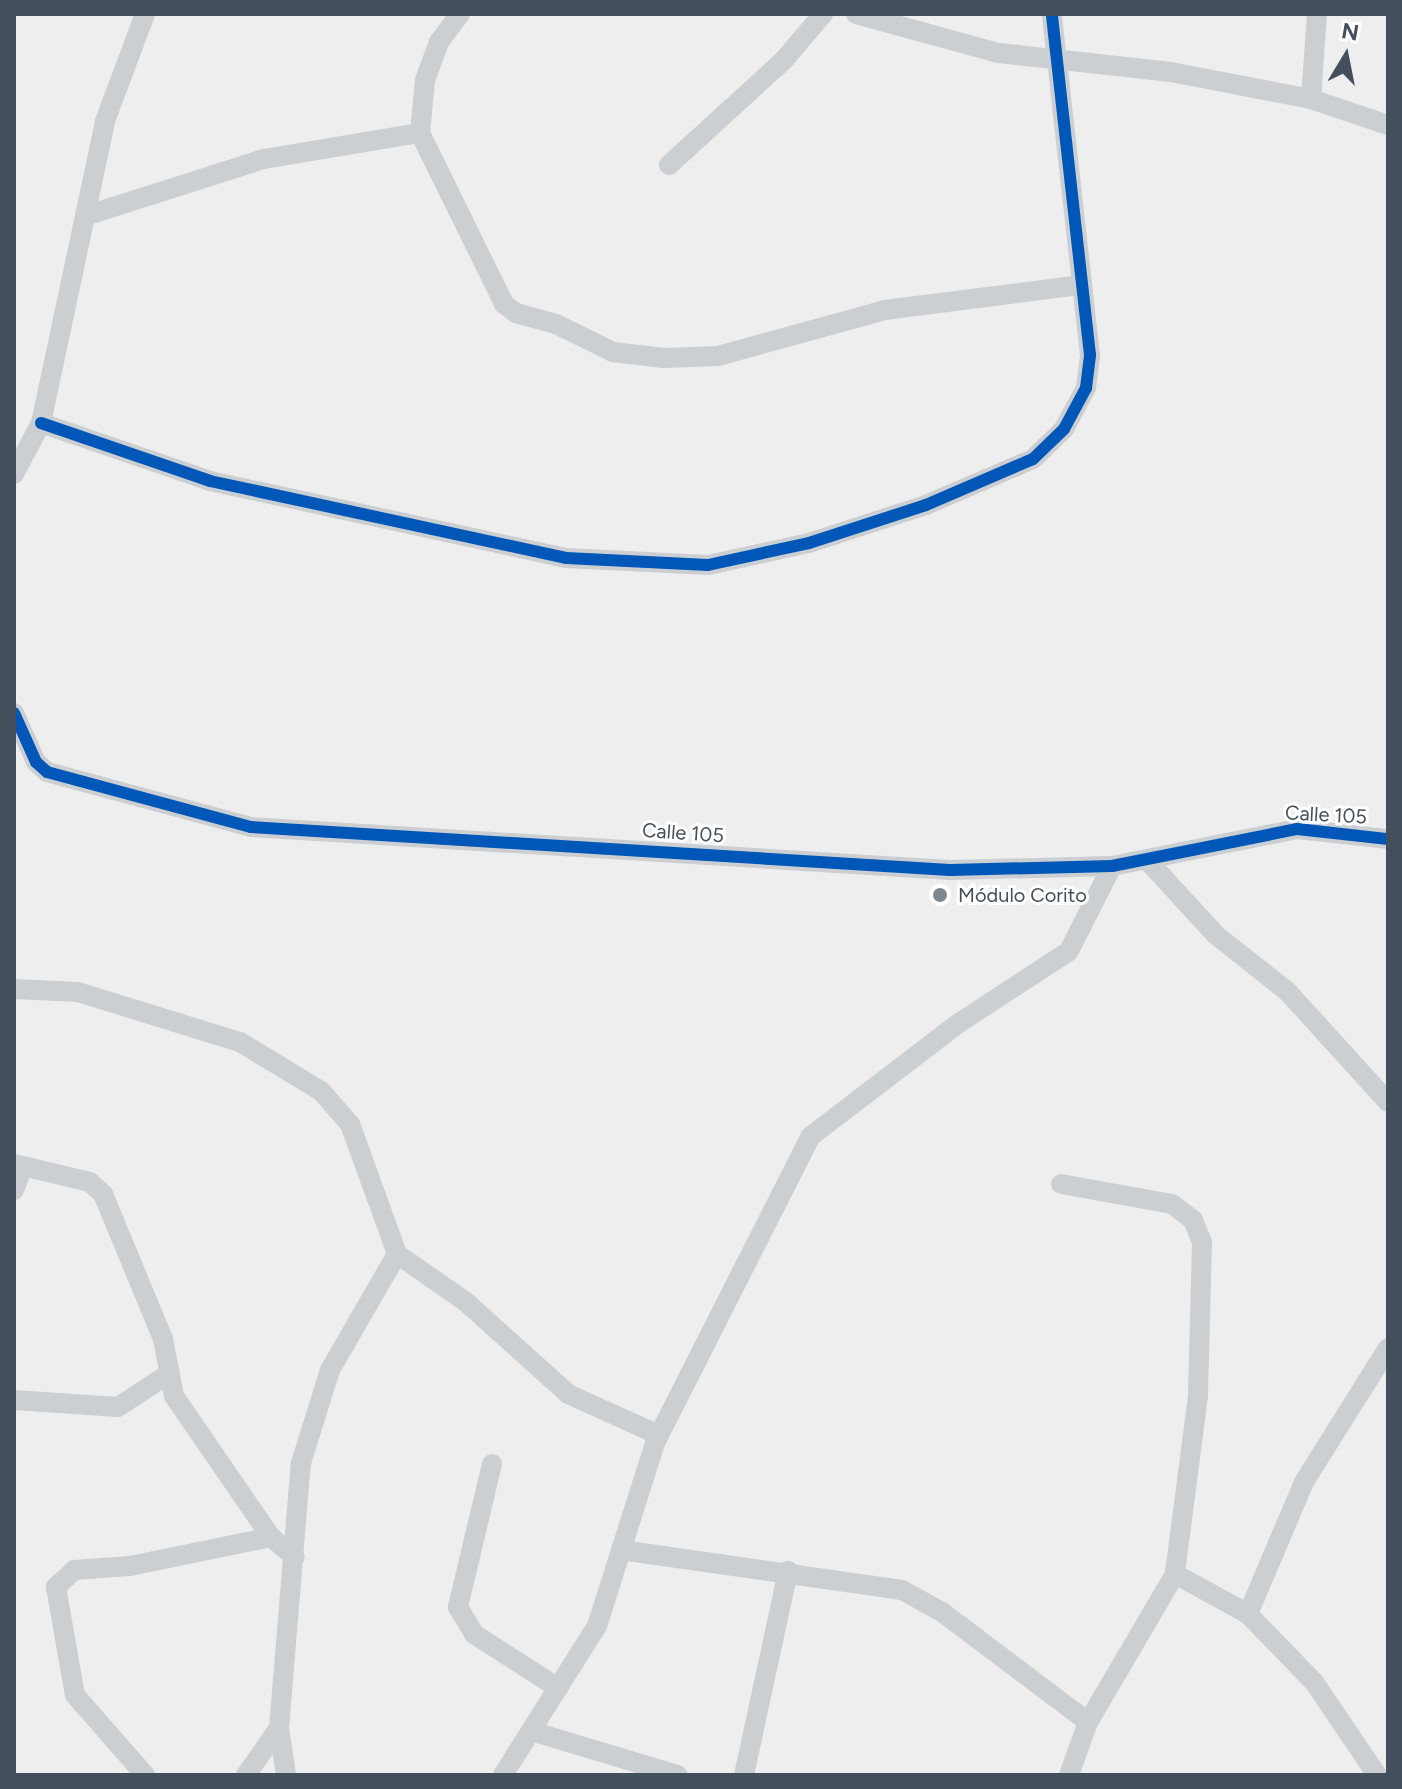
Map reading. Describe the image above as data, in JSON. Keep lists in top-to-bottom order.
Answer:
{
  "streets": {
    "street": ["Calle 105"]
  },
  "places": ["Módulo Corito"],
  "north": "top"
}
